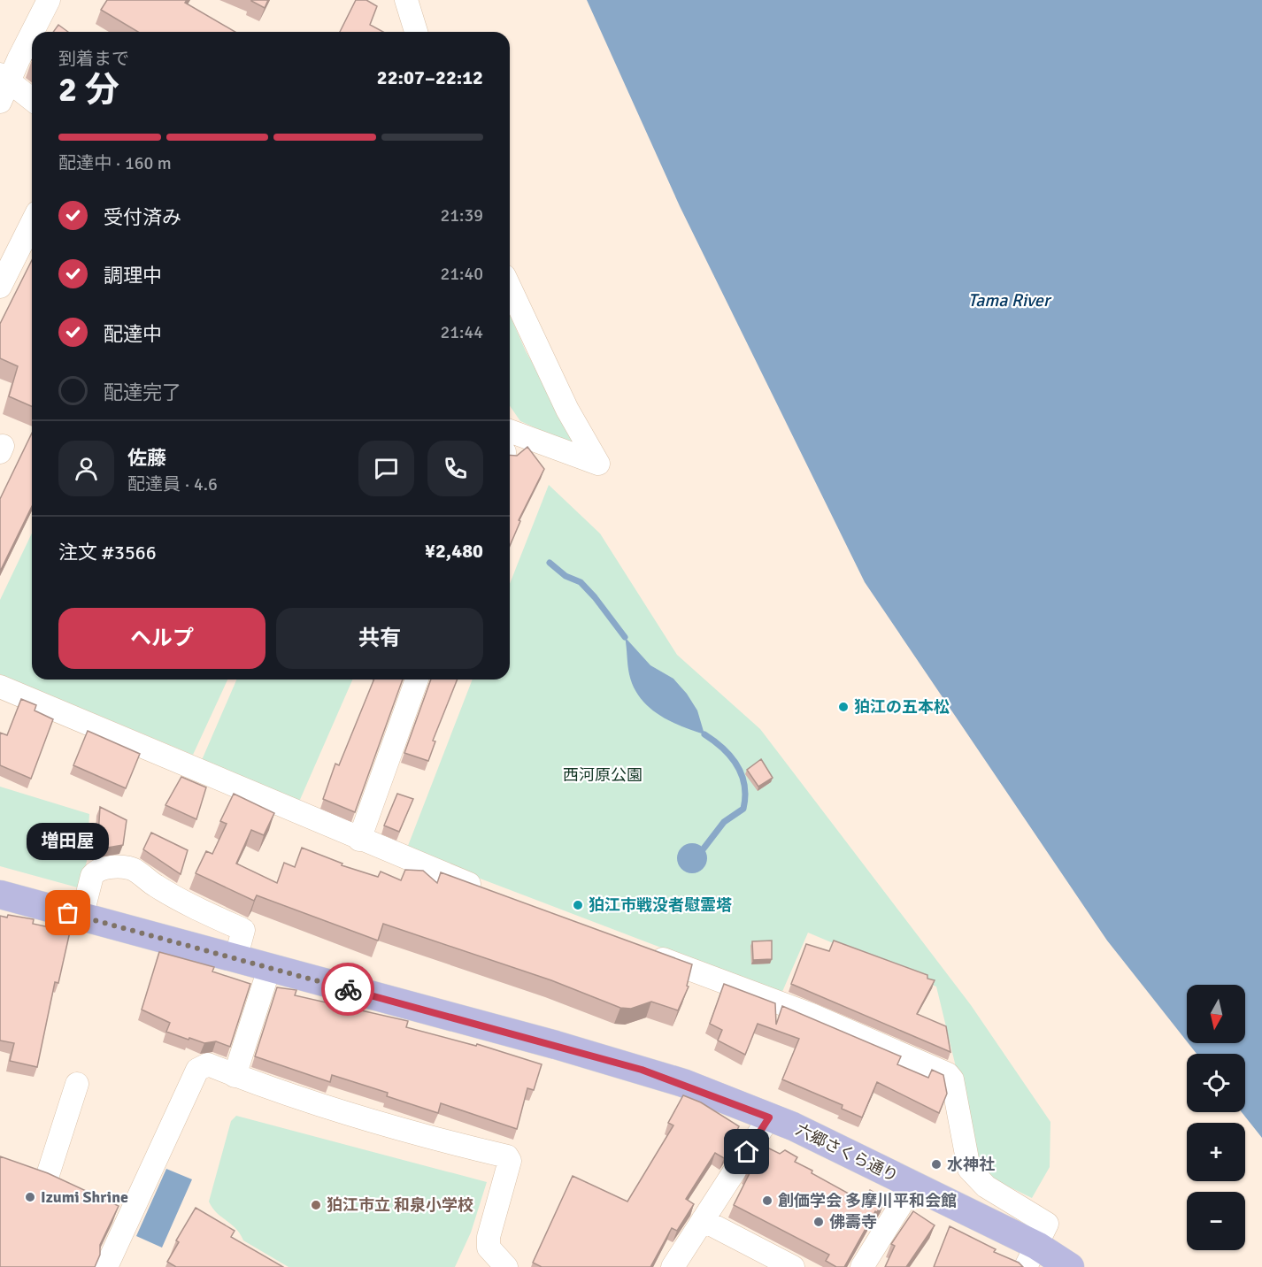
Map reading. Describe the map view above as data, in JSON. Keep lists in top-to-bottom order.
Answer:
{
  "streets": {
    "main road": ["六郷さくら通り"]
  },
  "water": ["Tama River"],
  "parks": ["西河原公園"],
  "places": [
    "狛江の五本松",
    "狛江市戦没者慰霊塔",
    "増田屋",
    "水神社",
    "Izumi Shrine",
    "創価学会 多摩川平和会館",
    "狛江市立 和泉小学校",
    "佛壽寺"
  ],
  "north": "bottom",
  "page": {
    "heading": ["2 分", "到着まで", "22:07–22:12"],
    "panel": [
      "佐藤",
      "配達員 · 4.6",
      "注文 #3566",
      "¥2,480"
    ],
    "bar": "配達中 · 160 m",
    "list": [
      ["受付済み", "21:39"],
      ["調理中", "21:40"],
      ["配達中", "21:44"],
      "配達完了"
    ],
    "buttons": ["ヘルプ", "共有"],
    "bubble": "増田屋",
    "map_buttons": ["+", "−"]
  }
}
